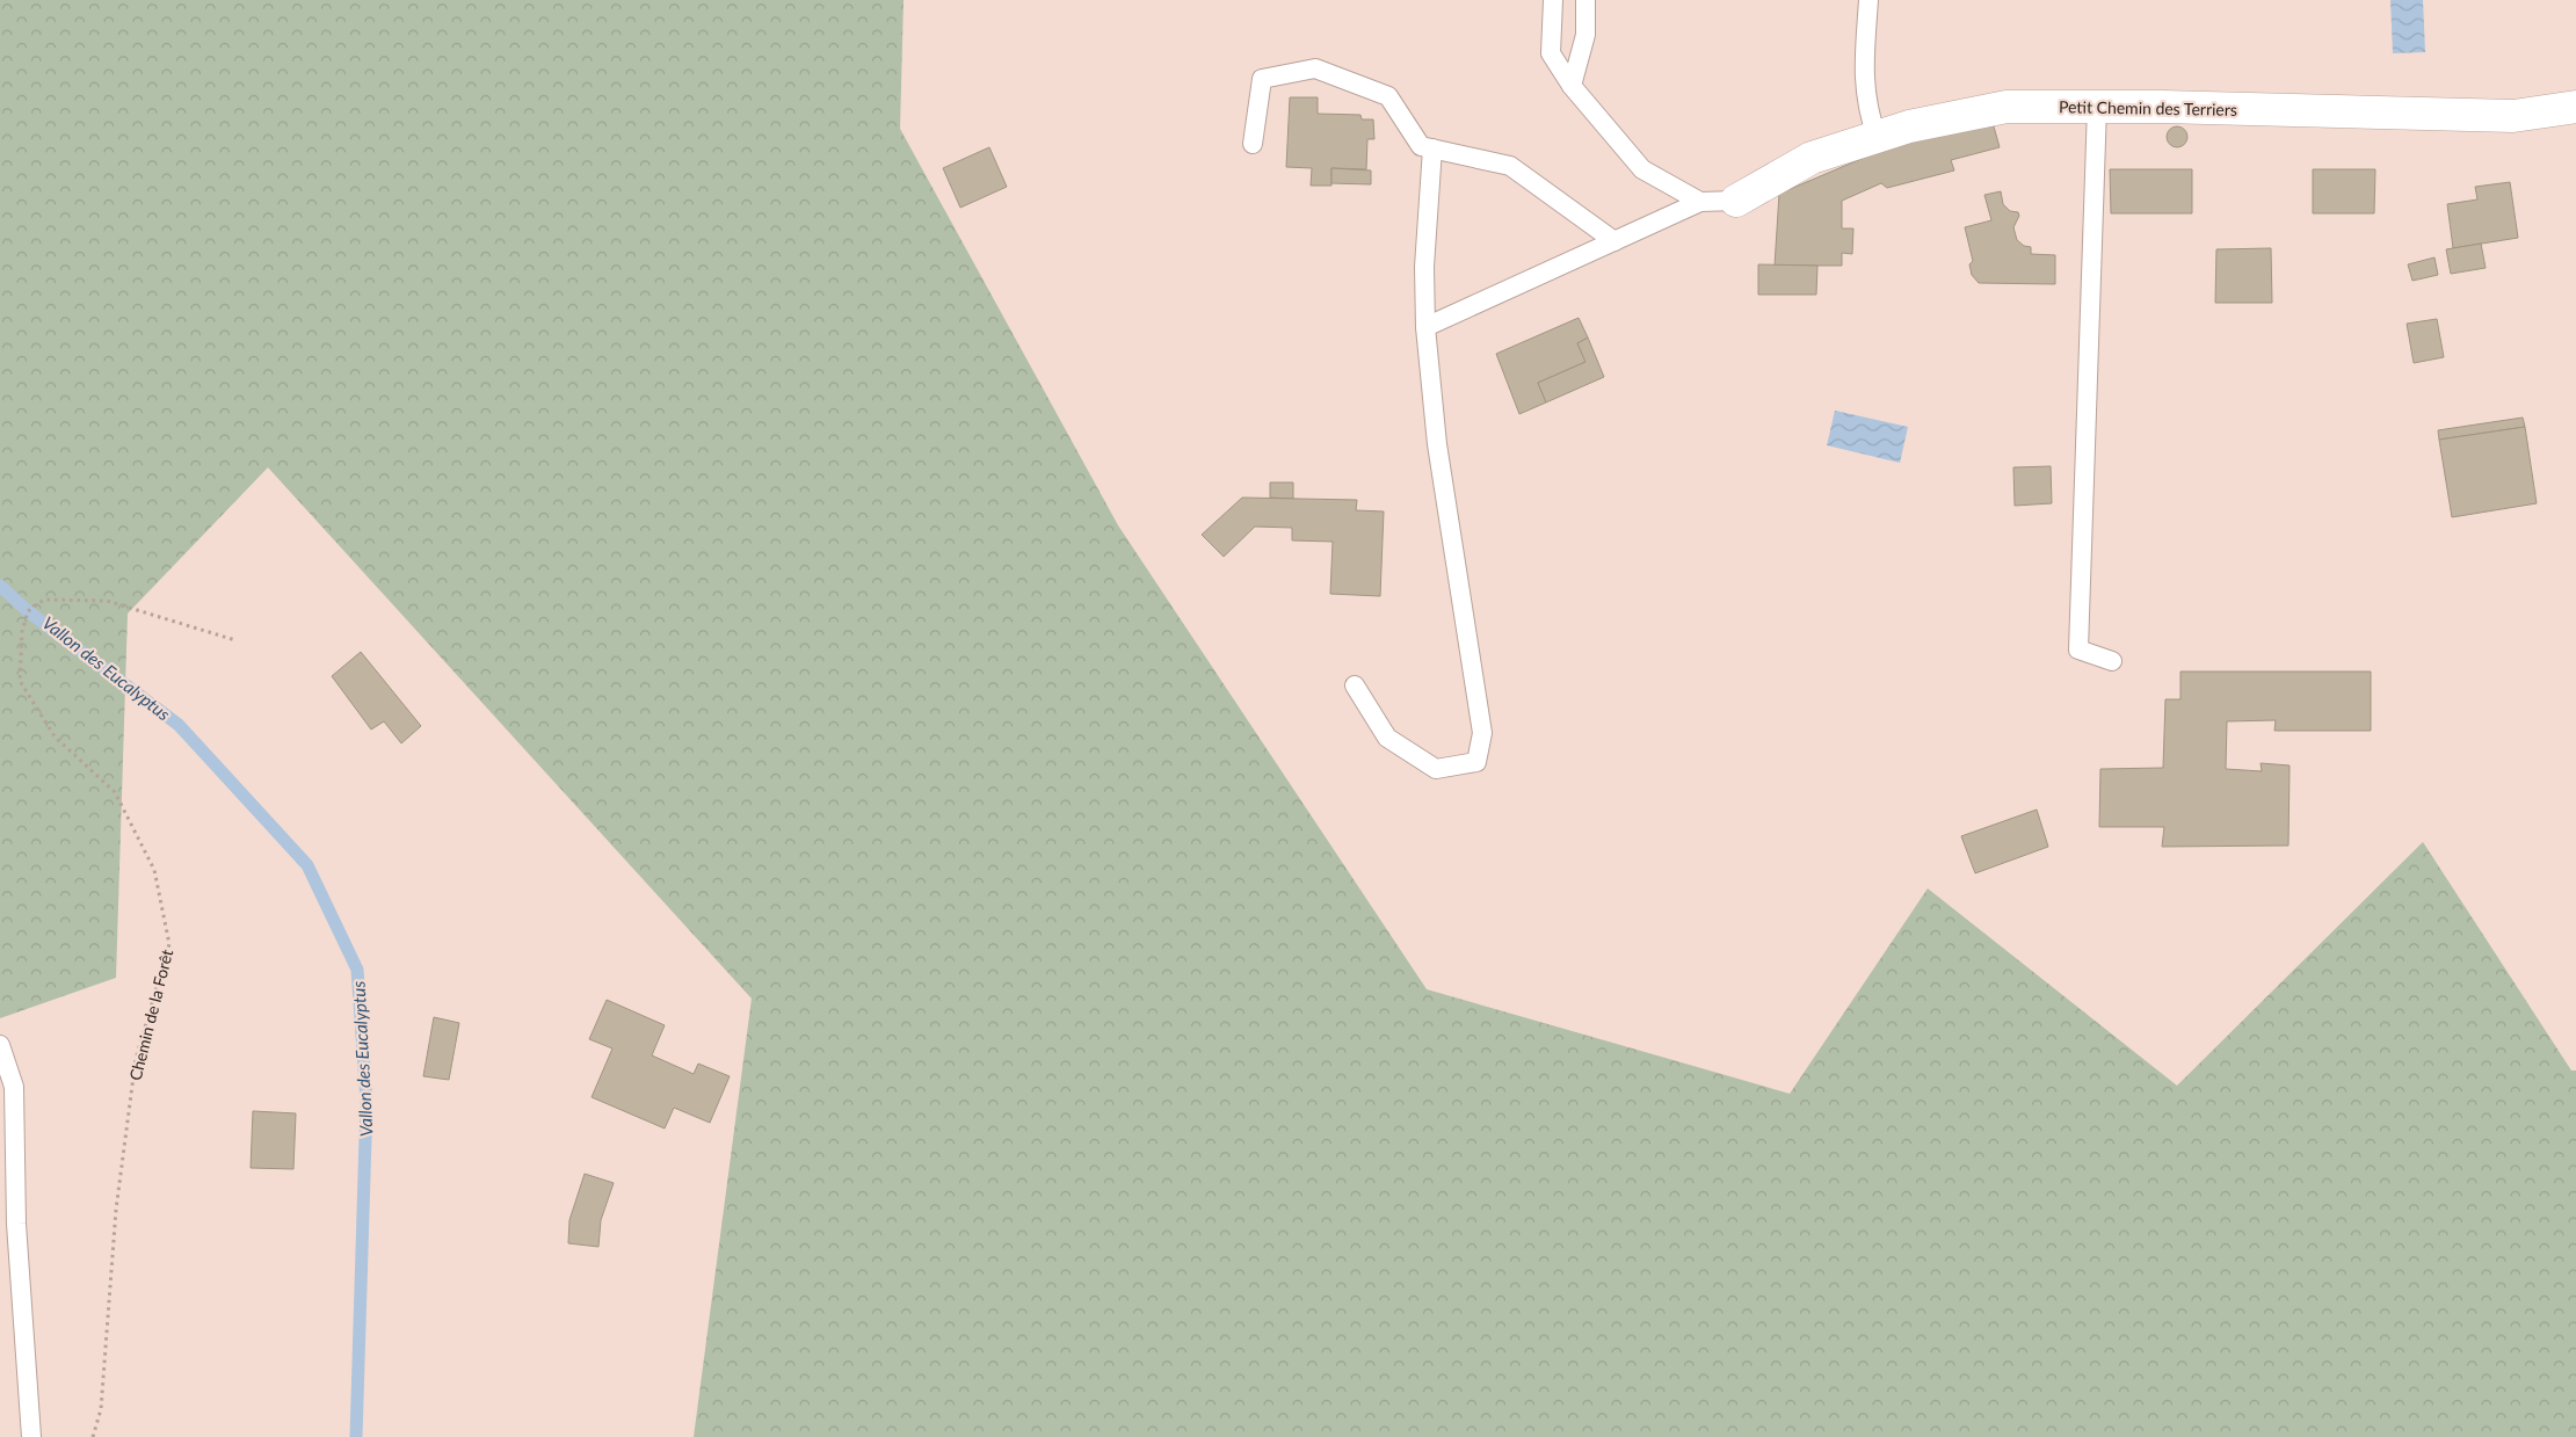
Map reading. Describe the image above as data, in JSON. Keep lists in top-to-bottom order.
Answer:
{
  "streets": {
    "street": ["Petit Chemin des Terriers"],
    "path": ["Chemin de la Forêt"]
  },
  "water": ["Vallon des Eucalyptus"]
}
